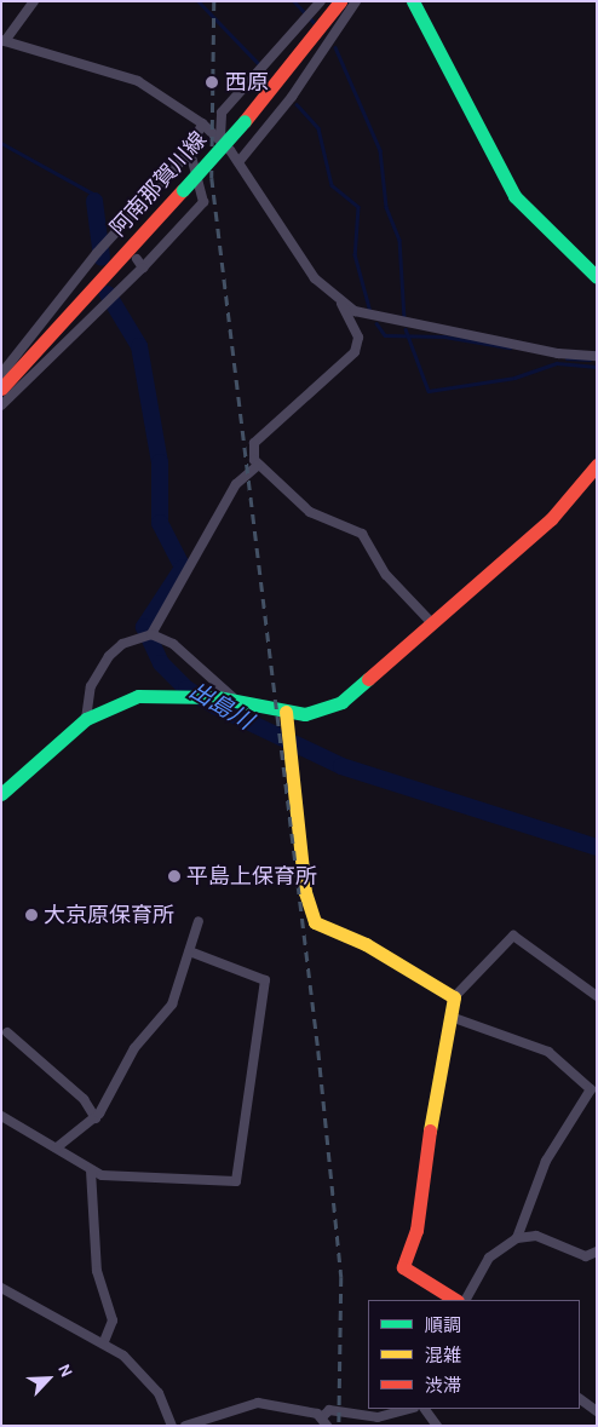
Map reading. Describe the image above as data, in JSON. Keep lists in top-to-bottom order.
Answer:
{
  "streets": {
    "street": ["阿南那賀川線"]
  },
  "water": ["出島川"],
  "places": ["西原", "平島上保育所", "大京原保育所"],
  "legend": ["順調", "混雑", "渋滞"],
  "north": "top right"
}
